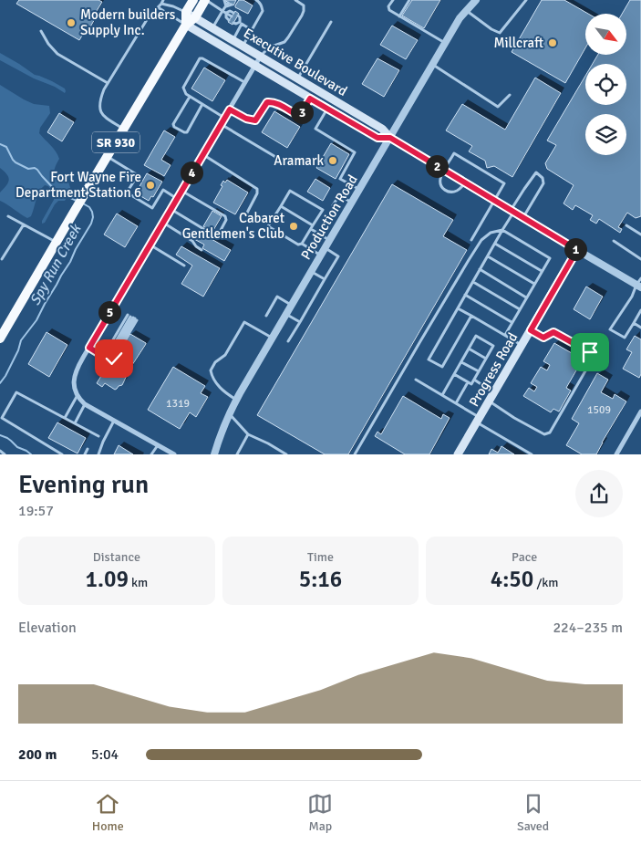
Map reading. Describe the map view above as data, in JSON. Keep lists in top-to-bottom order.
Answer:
{
  "streets": {
    "highway": ["SR 930"],
    "main road": ["Executive Boulevard", "Progress Road"],
    "street": ["Production Road"]
  },
  "crossings": [
    ["Executive Boulevard", "SR 930"],
    ["Executive Boulevard", "Production Road"],
    ["Executive Boulevard", "Progress Road"]
  ],
  "water": ["Spy Run Creek"],
  "places": [
    "Modern builders Supply Inc.",
    "Millcraft",
    "Aramark",
    "Fort Wayne Fire Department Station 6",
    "Cabaret Gentlemen's Club"
  ],
  "house_numbers": ["1319", "1509"],
  "north": "bottom right",
  "page": {
    "pins": [
      "3",
      "2",
      "4",
      "1",
      "5"
    ],
    "heading": ["Evening run", "19:57"],
    "stats": [
      ["Distance", "1.09 km"],
      ["Time", "5:16"],
      ["Pace", "4:50 /km"]
    ],
    "chart": ["Elevation", "224–235 m"],
    "list": [
      {
        "name": "200 m",
        "note": "5:04"
      }
    ],
    "tabs": ["Home", "Map", "Saved"]
  }
}
